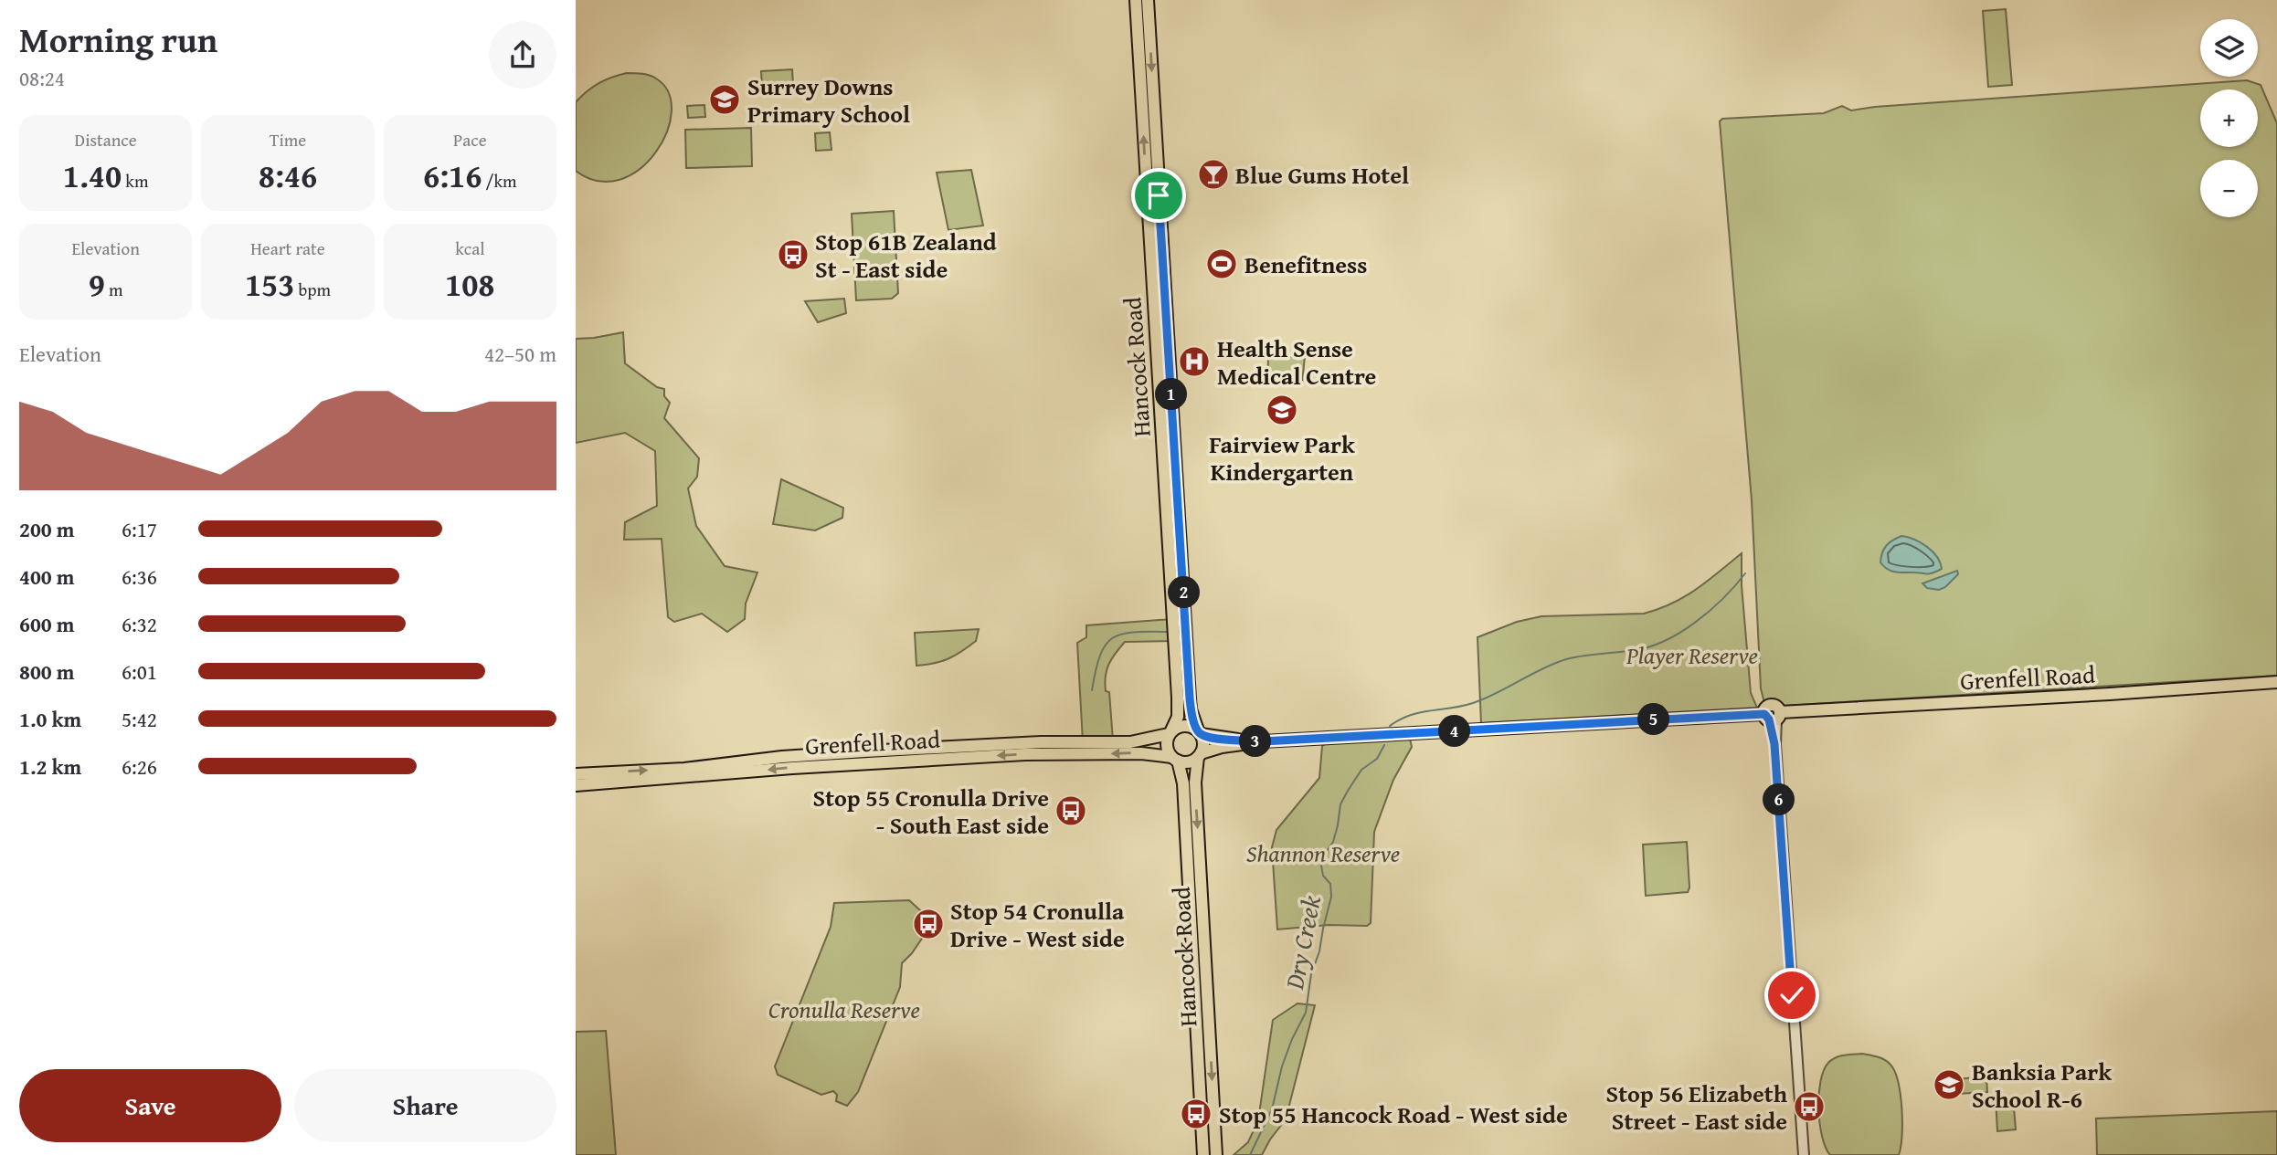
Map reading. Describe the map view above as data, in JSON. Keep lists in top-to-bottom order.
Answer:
{
  "streets": {
    "main road": ["Hancock Road", "Grenfell Road"]
  },
  "crossings": [
    ["Hancock Road", "Grenfell Road"]
  ],
  "water": ["Dry Creek"],
  "parks": ["Player Reserve", "Shannon Reserve", "Cronulla Reserve"],
  "places": {
    "school or university": ["Surrey Downs Primary School", "Fairview Park Kindergarten", "Banksia Park School R-6"],
    "bar": ["Blue Gums Hotel"],
    "bus stop": [
      "Stop 61B Zealand St - East side",
      "Stop 55 Cronulla Drive - South East side",
      "Stop 54 Cronulla Drive - West side",
      "Stop 56 Elizabeth Street - East side",
      "Stop 55 Hancock Road - West side"
    ],
    "sports": ["Benefitness"],
    "hospital": ["Health Sense Medical Centre"]
  },
  "page": {
    "heading": ["Morning run", "08:24"],
    "map_buttons": ["+", "−"],
    "stats": [
      ["Distance", "1.40 km"],
      ["Time", "8:46"],
      ["Pace", "6:16 /km"],
      ["Elevation", "9 m"],
      ["Heart rate", "153 bpm"],
      ["kcal", "108"]
    ],
    "chart": ["Elevation", "42–50 m"],
    "pins": [
      "1",
      "2",
      "5",
      "4",
      "3",
      "6"
    ],
    "list": [
      {
        "name": "200 m",
        "note": "6:17"
      },
      {
        "name": "400 m",
        "note": "6:36"
      },
      {
        "name": "600 m",
        "note": "6:32"
      },
      {
        "name": "800 m",
        "note": "6:01"
      },
      {
        "name": "1.0 km",
        "note": "5:42"
      },
      {
        "name": "1.2 km",
        "note": "6:26"
      }
    ],
    "buttons": ["Save", "Share"]
  }
}
